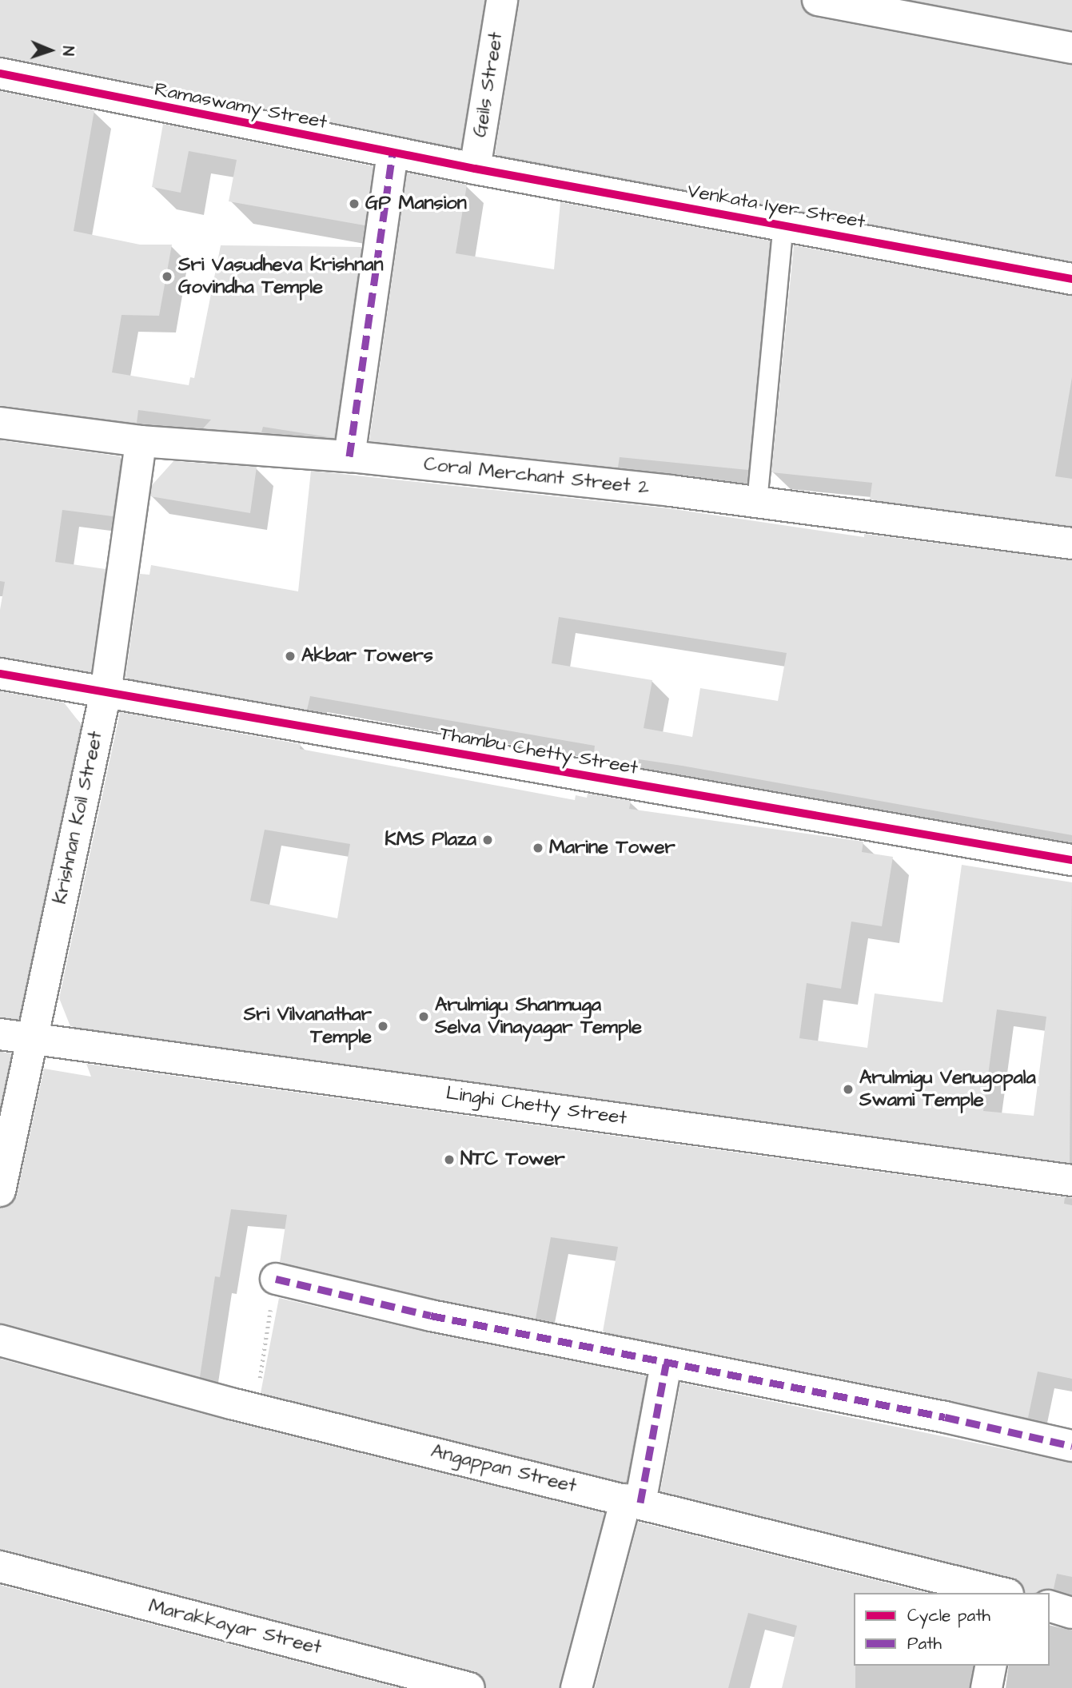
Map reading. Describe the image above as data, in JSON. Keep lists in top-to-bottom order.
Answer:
{
  "streets": {
    "street": [
      "Geils Street",
      "Ramaswamy Street",
      "Venkata Iyer Street",
      "Coral Merchant Street 2",
      "Thambu Chetty Street",
      "Krishnan Koil Street",
      "Linghi Chetty Street",
      "Angappan Street",
      "Marakkayar Street"
    ]
  },
  "crossings": [
    ["Geils Street", "Ramaswamy Street"],
    ["Geils Street", "Venkata Iyer Street"],
    ["Ramaswamy Street", "Venkata Iyer Street"],
    ["Coral Merchant Street 2", "Krishnan Koil Street"],
    ["Thambu Chetty Street", "Krishnan Koil Street"],
    ["Krishnan Koil Street", "Linghi Chetty Street"]
  ],
  "places": [
    "GP Mansion",
    "Sri Vasudheva Krishnan Govindha Temple",
    "Akbar Towers",
    "KMS Plaza",
    "Marine Tower",
    "Arulmigu Shanmuga Selva Vinayagar Temple",
    "Sri Vilvanathar Temple",
    "Arulmigu Venugopala Swami Temple",
    "NTC Tower"
  ],
  "legend": ["Cycle path", "Path"],
  "north": "right"
}
